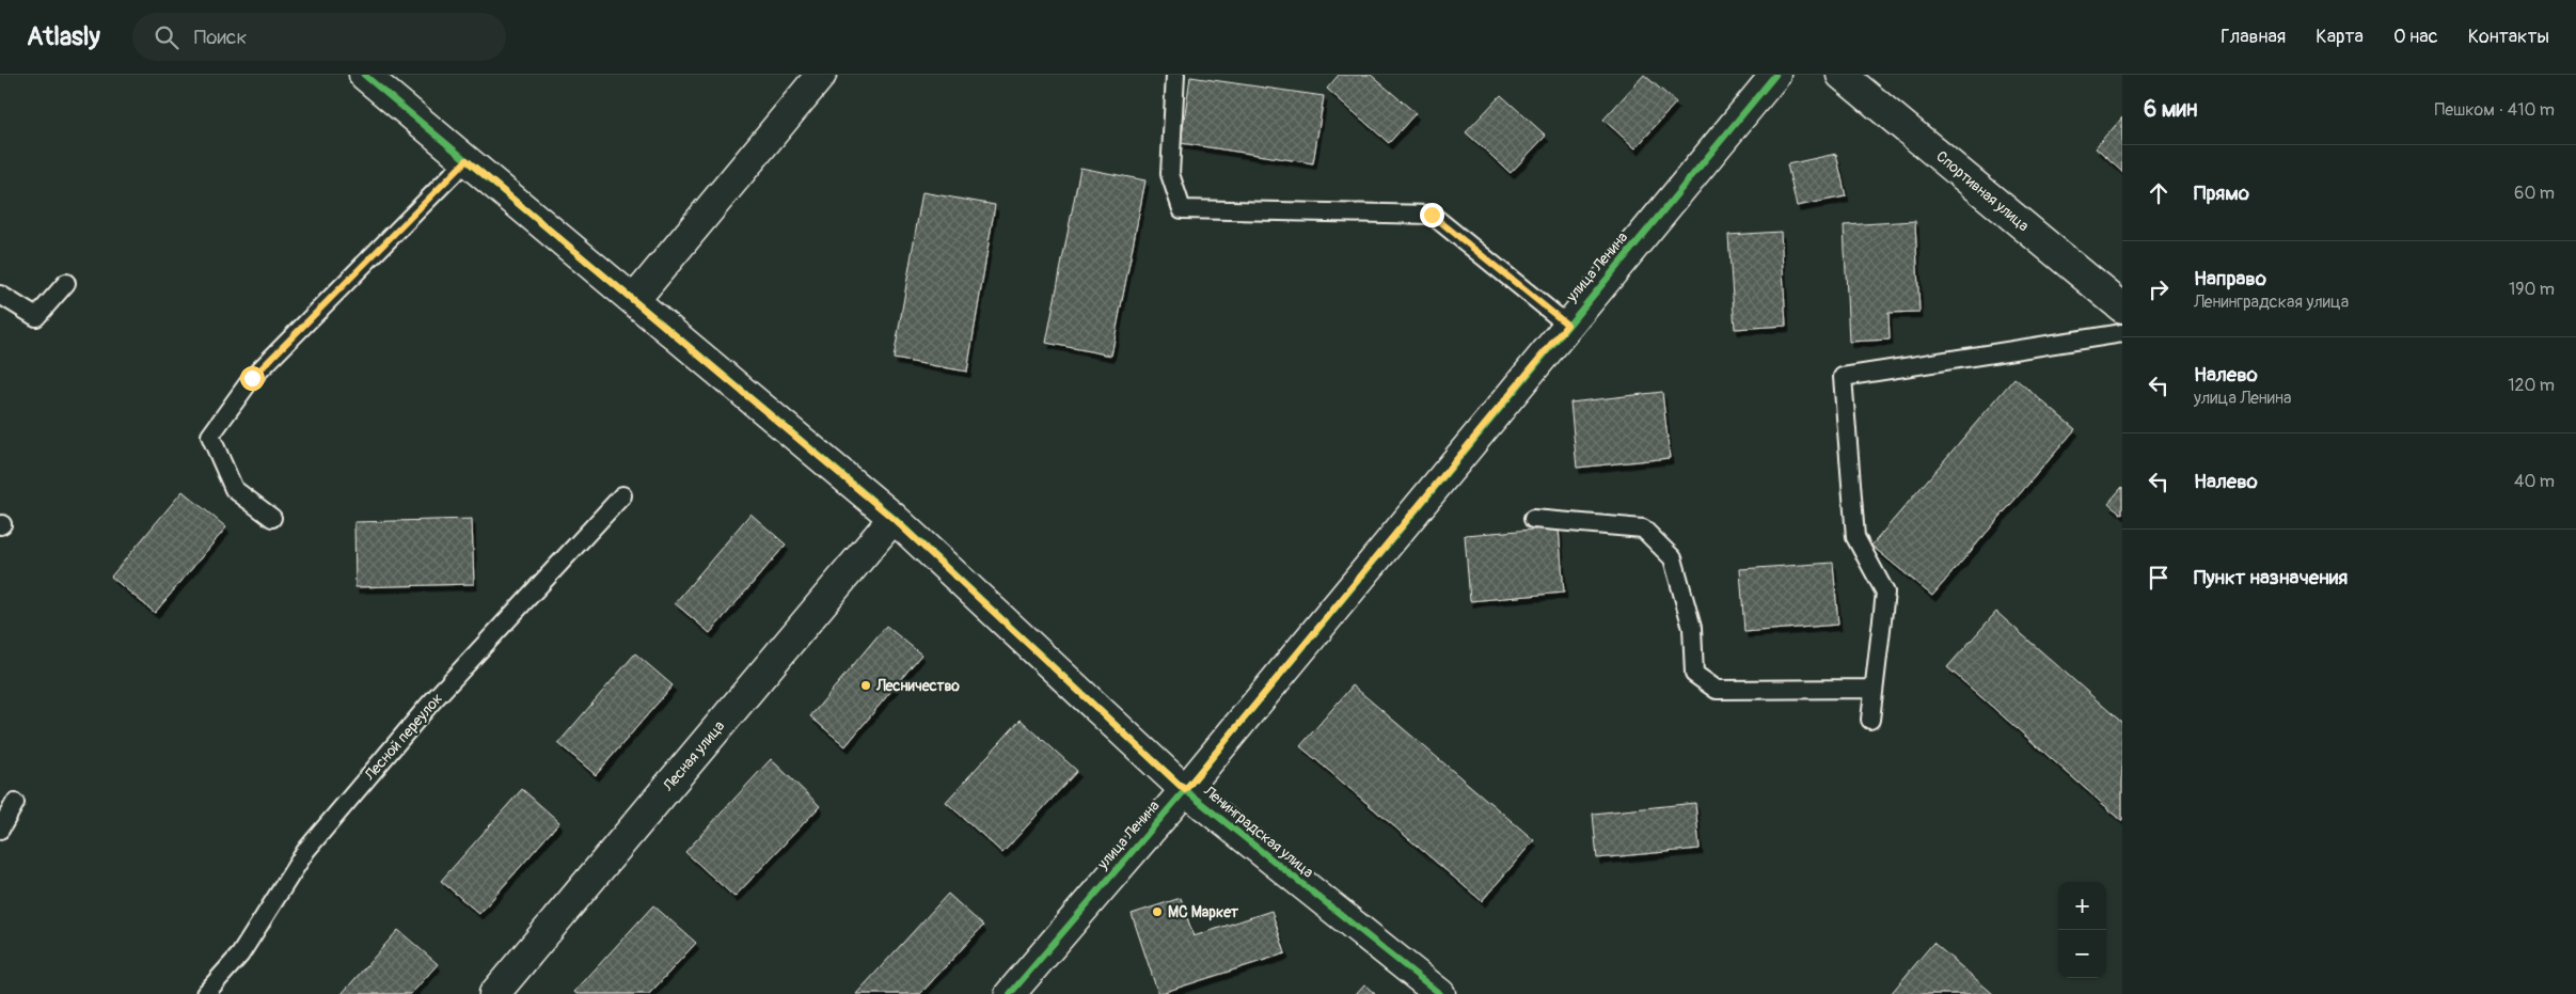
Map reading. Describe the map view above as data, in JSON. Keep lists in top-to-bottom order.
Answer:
{
  "streets": {
    "street": [
      "Спортивная улица",
      "улица Ленина",
      "Лесная улица",
      "Ленинградская улица"
    ],
    "lane": ["Лесной переулок"]
  },
  "crossings": [
    ["улица Ленина", "Ленинградская улица"],
    ["Лесная улица", "Ленинградская улица"]
  ],
  "places": ["Лесничество", "МС Маркет"],
  "page": {
    "header": "Atlasly",
    "search": "Поиск",
    "nav": [
      "Главная",
      "Карта",
      "О нас",
      "Контакты"
    ],
    "heading": ["6 мин", "Пешком · 410 m"],
    "list": [
      ["Прямо", "60 m"],
      ["Направо", "Ленинградская улица", "190 m"],
      ["Налево", "улица Ленина", "120 m"],
      ["Налево", "40 m"],
      "Пункт назначения"
    ],
    "map_buttons": ["+", "−"]
  }
}
